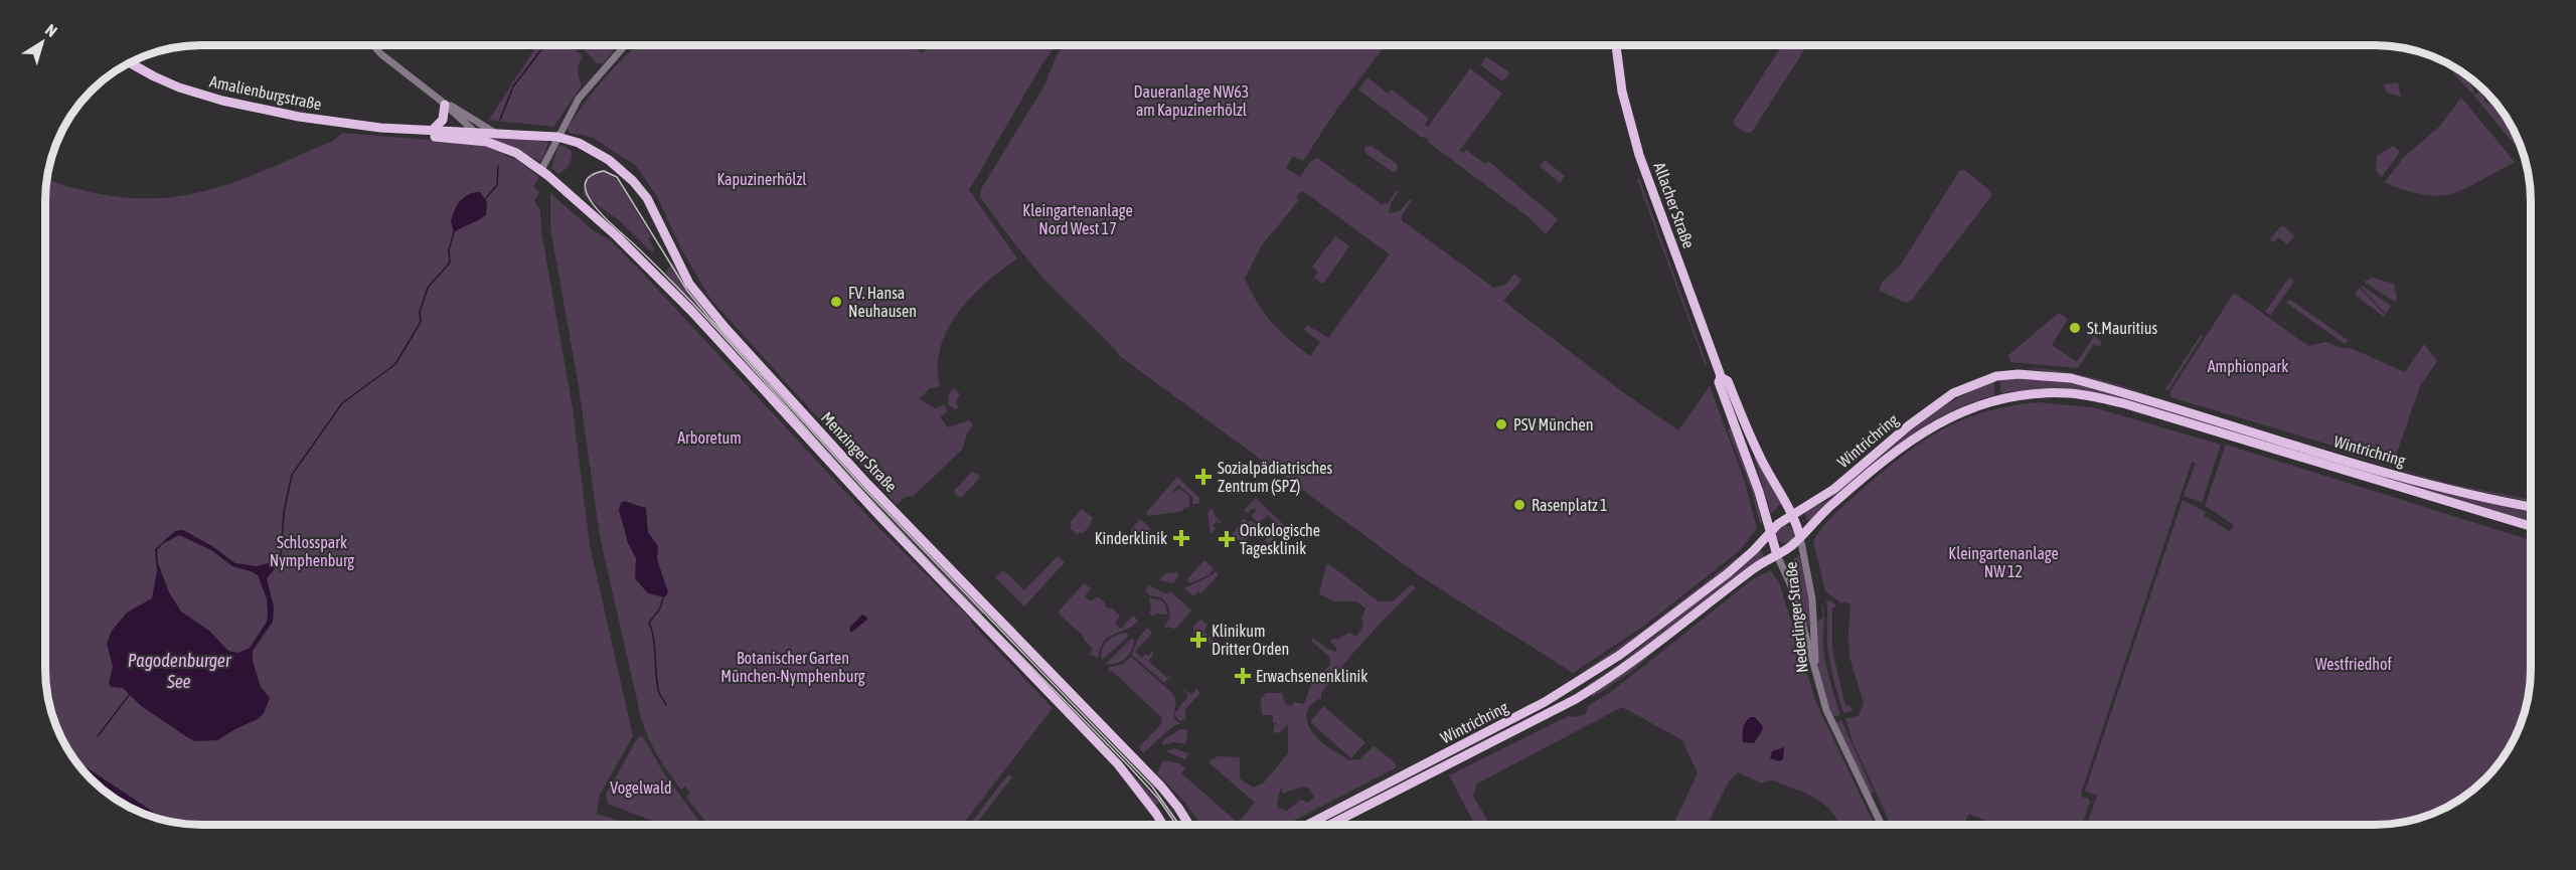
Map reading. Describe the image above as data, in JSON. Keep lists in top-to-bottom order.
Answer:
{
  "streets": {
    "main road": [
      "Amalienburgstraße",
      "Allacher Straße",
      "Wintrichring",
      "Menzinger Straße",
      "Nederlinger Straße"
    ]
  },
  "crossings": [
    ["Amalienburgstraße", "Menzinger Straße"],
    ["Allacher Straße", "Wintrichring"],
    ["Allacher Straße", "Nederlinger Straße"],
    ["Wintrichring", "Nederlinger Straße"]
  ],
  "water": ["Pagodenburger See"],
  "parks": [
    "Daueranlage NW63 am Kapuzinerhölzl",
    "Kapuzinerhölzl",
    "Kleingartenanlage Nord West 17",
    "Amphionpark",
    "Arboretum",
    "Schlosspark Nymphenburg",
    "Kleingartenanlage NW 12",
    "Botanischer Garten München-Nymphenburg",
    "Westfriedhof",
    "Vogelwald"
  ],
  "places": {
    "other": [
      "FV. Hansa Neuhausen",
      "St.Mauritius",
      "PSV München",
      "Rasenplatz 1"
    ],
    "health": [
      "Sozialpädiatrisches Zentrum (SPZ)",
      "Kinderklinik",
      "Onkologische Tagesklinik",
      "Klinikum Dritter Orden",
      "Erwachsenenklinik"
    ]
  },
  "north": "top right"
}
